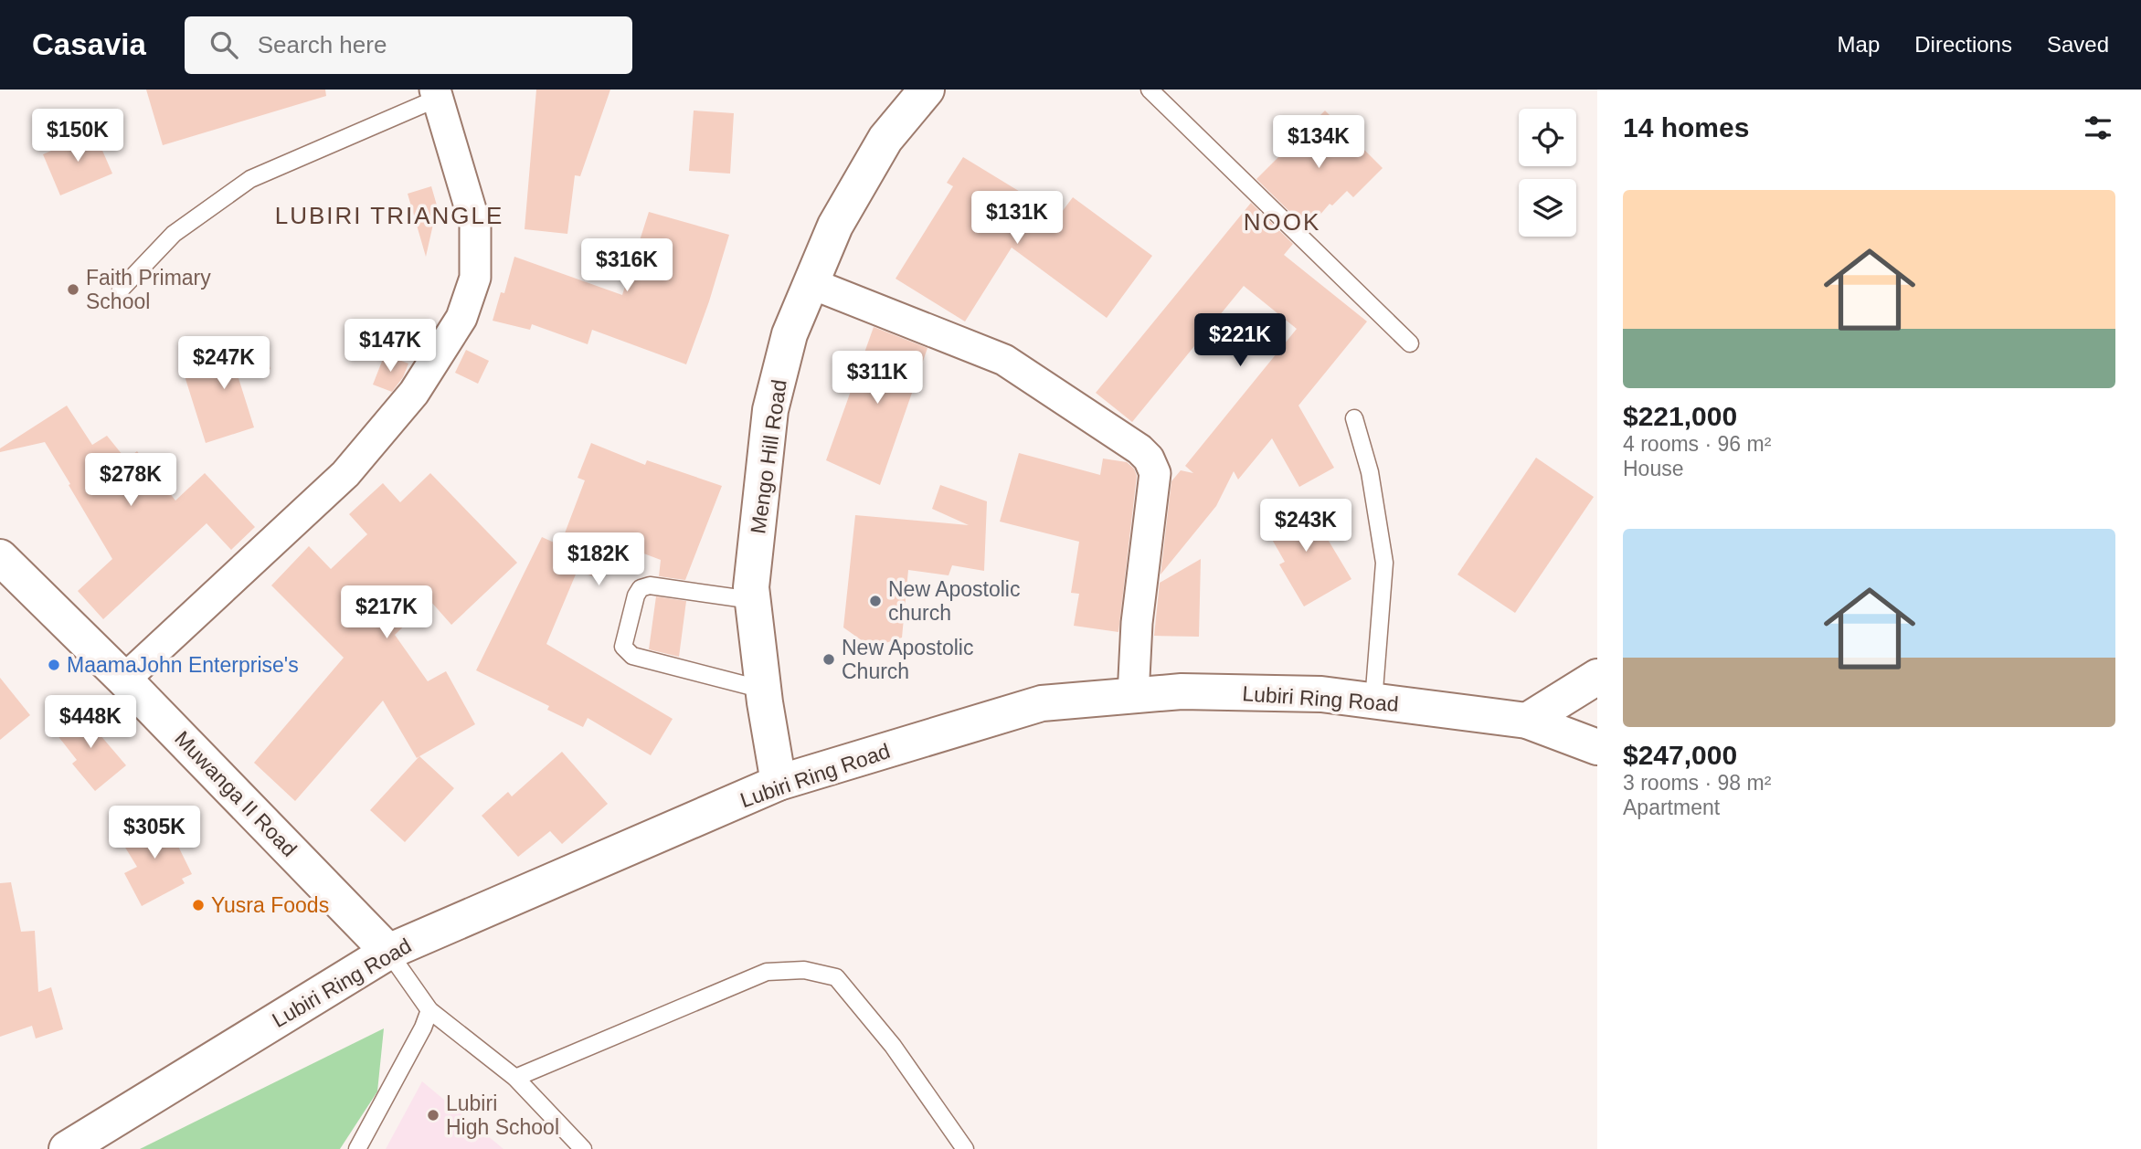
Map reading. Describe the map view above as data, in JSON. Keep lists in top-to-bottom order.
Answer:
{
  "streets": {
    "main road": ["Mengo Hill Road", "Lubiri Ring Road", "Muwanga II Road"]
  },
  "crossings": [
    ["Mengo Hill Road", "Lubiri Ring Road"],
    ["Lubiri Ring Road", "Muwanga II Road"]
  ],
  "districts": ["LUBIRI TRIANGLE", "NOOK"],
  "places": [
    "Faith Primary School",
    "New Apostolic church",
    "New Apostolic Church",
    "MaamaJohn Enterprise's",
    "Yusra Foods",
    "Lubiri High School"
  ],
  "page": {
    "header": "Casavia",
    "search": "Search here",
    "nav": ["Map", "Directions", "Saved"],
    "heading": "14 homes",
    "price": [
      "$150K",
      "$134K",
      "$131K",
      "$316K",
      "$221K",
      "$147K",
      "$247K",
      "$311K",
      "$278K",
      "$243K",
      "$182K",
      "$217K",
      "$448K",
      "$305K"
    ],
    "list": [
      {
        "name": "$221,000",
        "note": "4 rooms · 96 m² · House"
      },
      {
        "name": "$247,000",
        "note": "3 rooms · 98 m² · Apartment"
      }
    ]
  }
}
